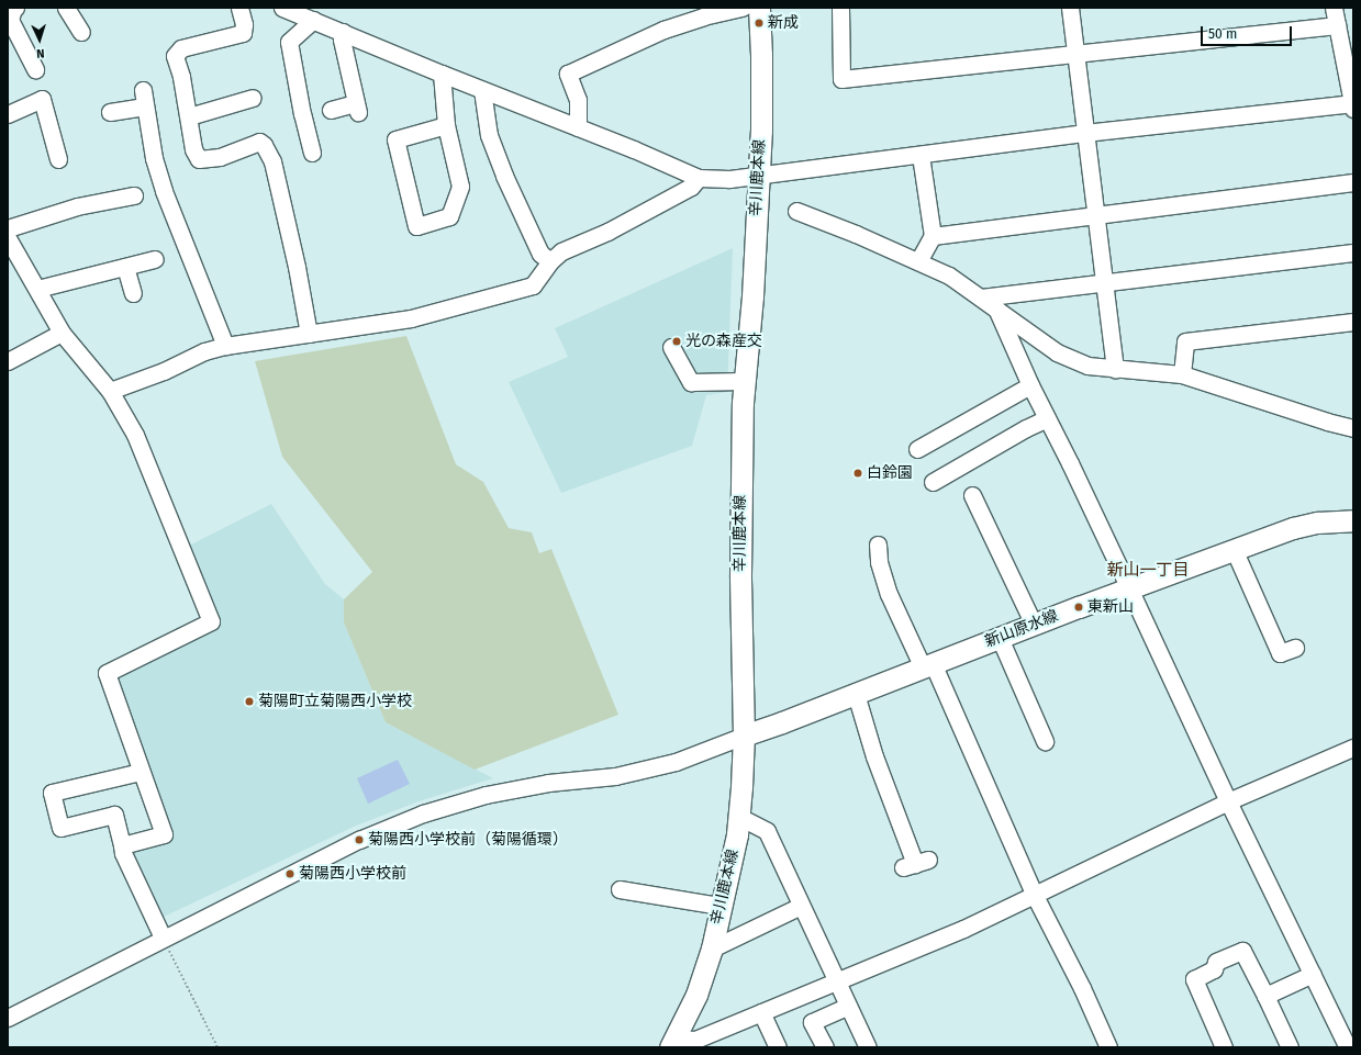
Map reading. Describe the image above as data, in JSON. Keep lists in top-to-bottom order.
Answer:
{
  "streets": {
    "main road": ["辛川鹿本線", "新山原水線"]
  },
  "crossings": [
    ["辛川鹿本線", "新山原水線"]
  ],
  "districts": ["新山一丁目"],
  "places": [
    "新成",
    "光の森産交",
    "白鈴園",
    "東新山",
    "菊陽町立菊陽西小学校",
    "菊陽西小学校前（菊陽循環）",
    "菊陽西小学校前"
  ],
  "scale_bar": "50 m",
  "north": "bottom"
}
